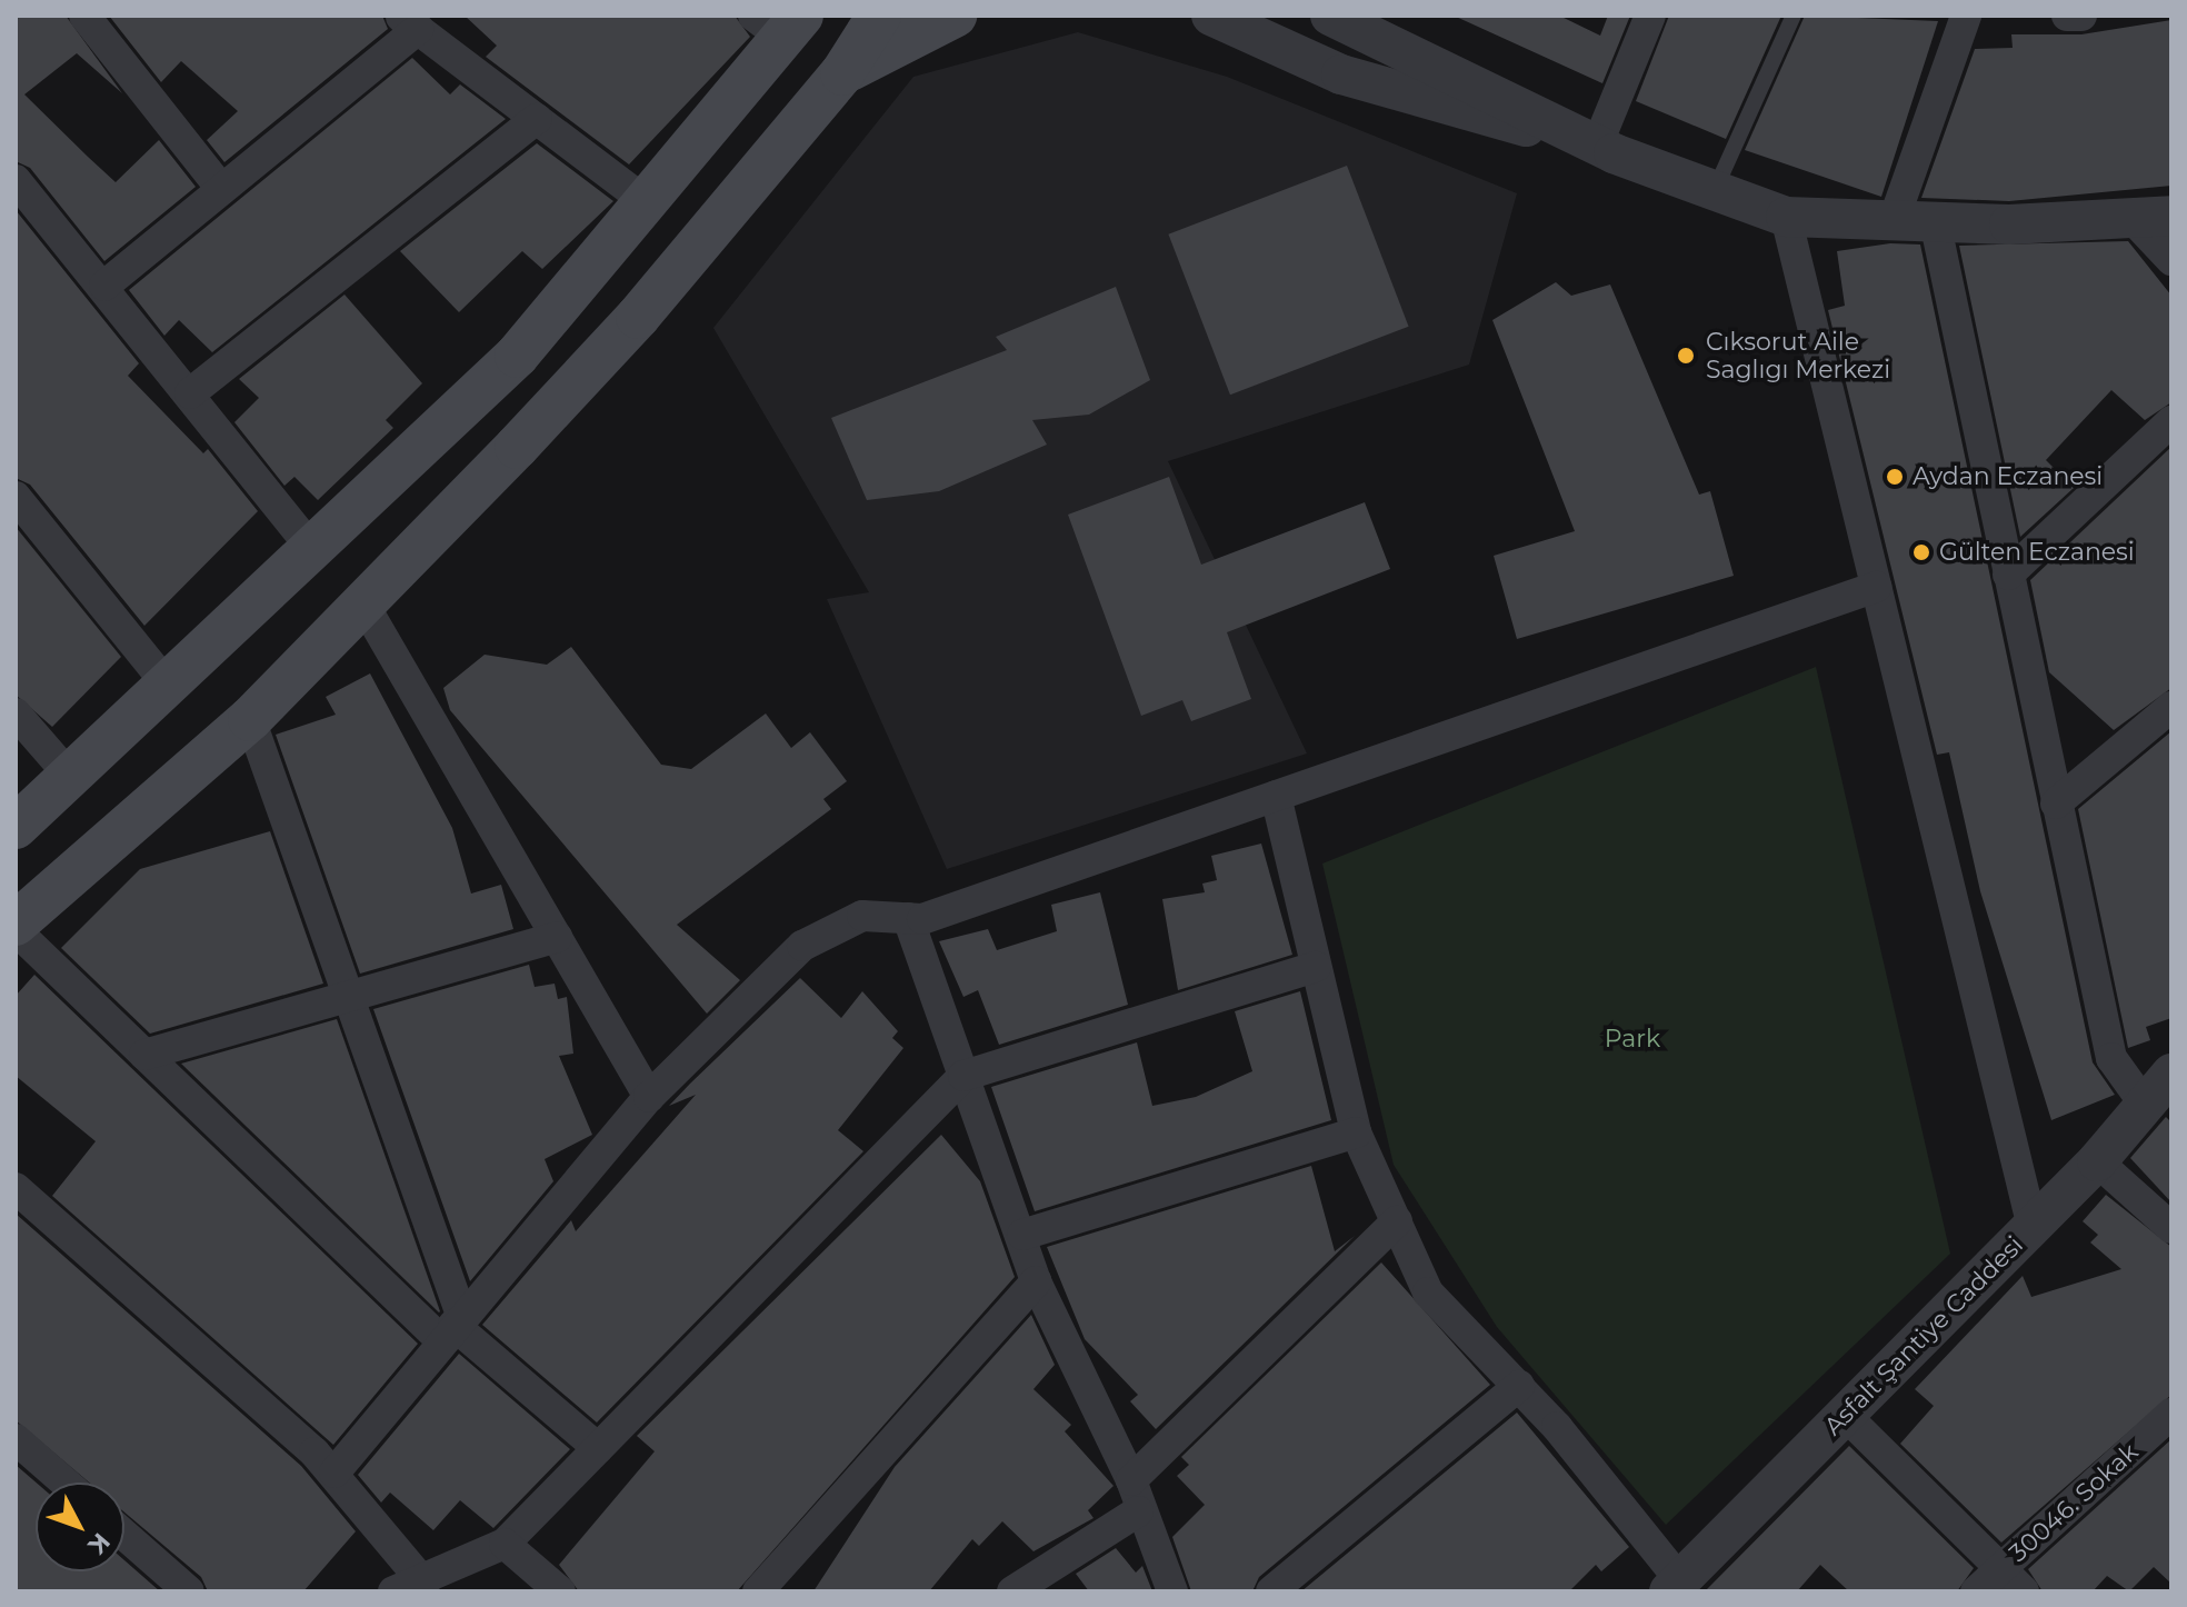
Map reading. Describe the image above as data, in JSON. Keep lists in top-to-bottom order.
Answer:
{
  "streets": {
    "street": ["Asfalt Şantiye Caddesi", "30046. Sokak"]
  },
  "parks": ["Park"],
  "places": ["Cıksorut Aile Saglıgı Merkezi", "Aydan Eczanesi", "Gülten Eczanesi"],
  "north": "bottom right"
}
